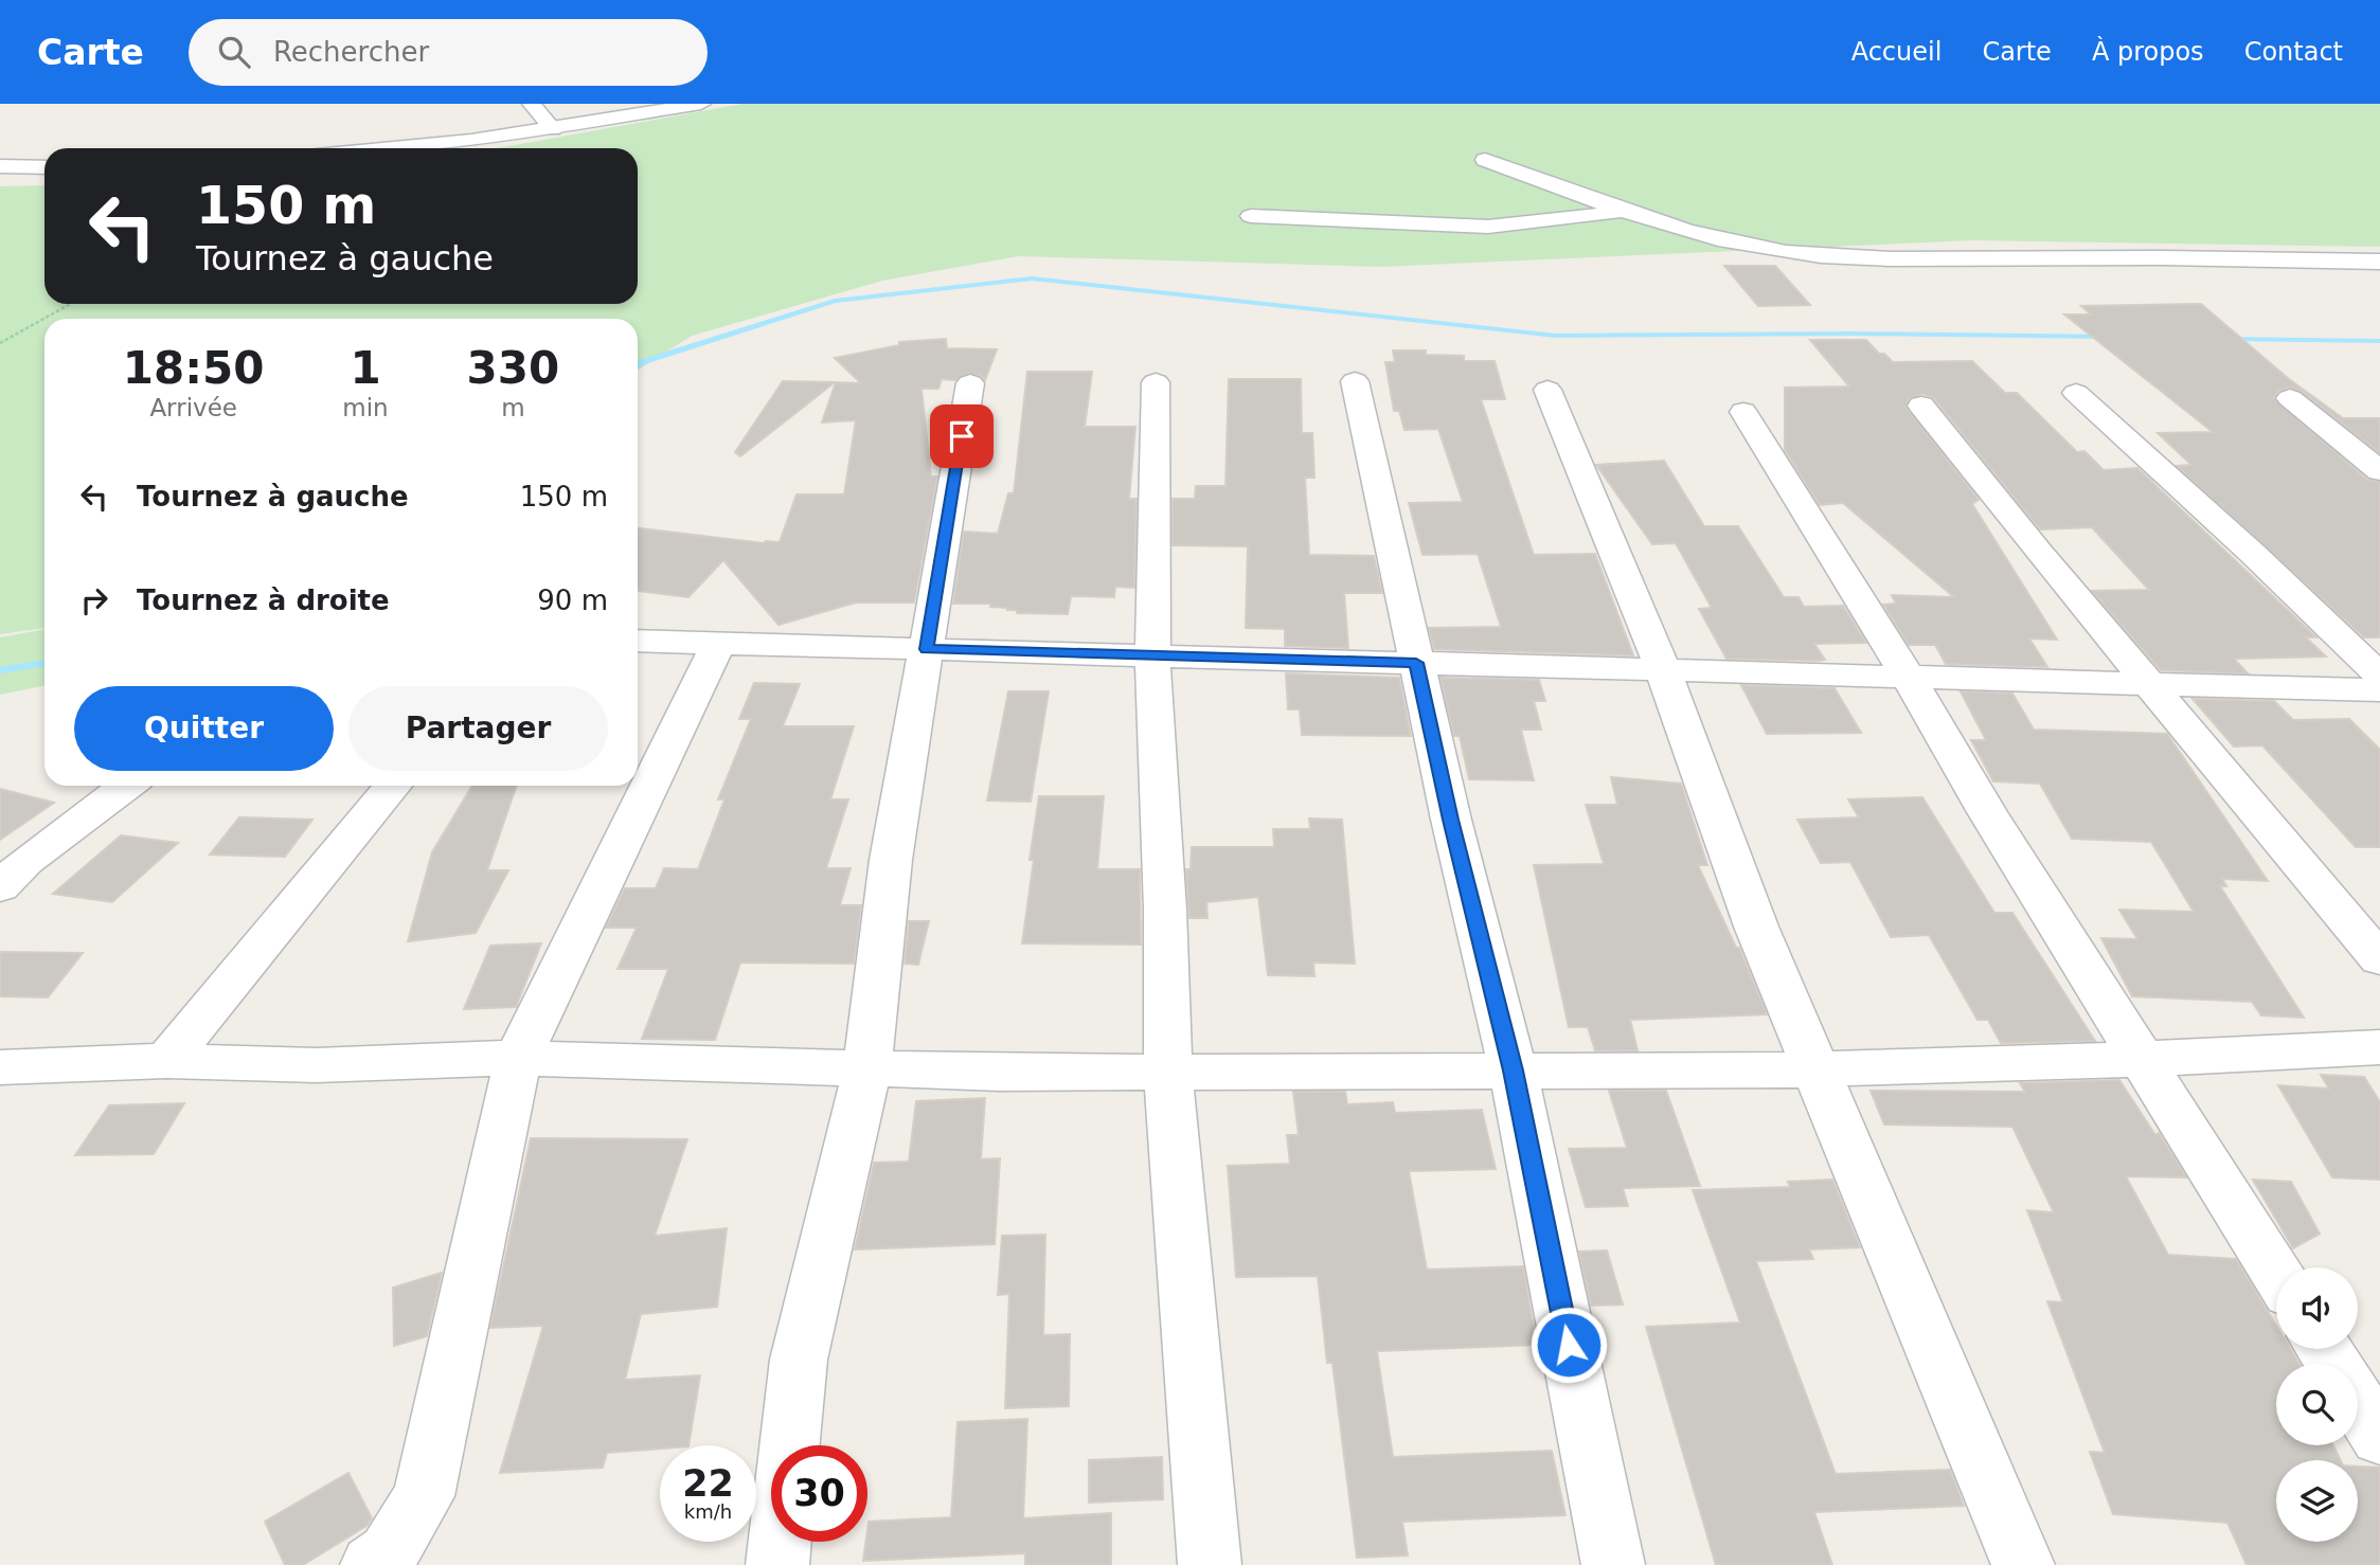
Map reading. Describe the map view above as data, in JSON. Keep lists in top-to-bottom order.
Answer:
{
  "page": {
    "header": "Carte",
    "search": "Rechercher",
    "nav": [
      "Accueil",
      "Carte",
      "À propos",
      "Contact"
    ],
    "turn": ["150 m", "Tournez à gauche"],
    "eta": [
      "18:50",
      "Arrivée",
      "1",
      "min",
      "330",
      "m"
    ],
    "list": [
      {
        "name": "Tournez à gauche",
        "value": "150 m"
      },
      {
        "name": "Tournez à droite",
        "value": "90 m"
      }
    ],
    "buttons": ["Quitter", "Partager"],
    "speed": "22 km/h",
    "limit": "30"
  }
}
